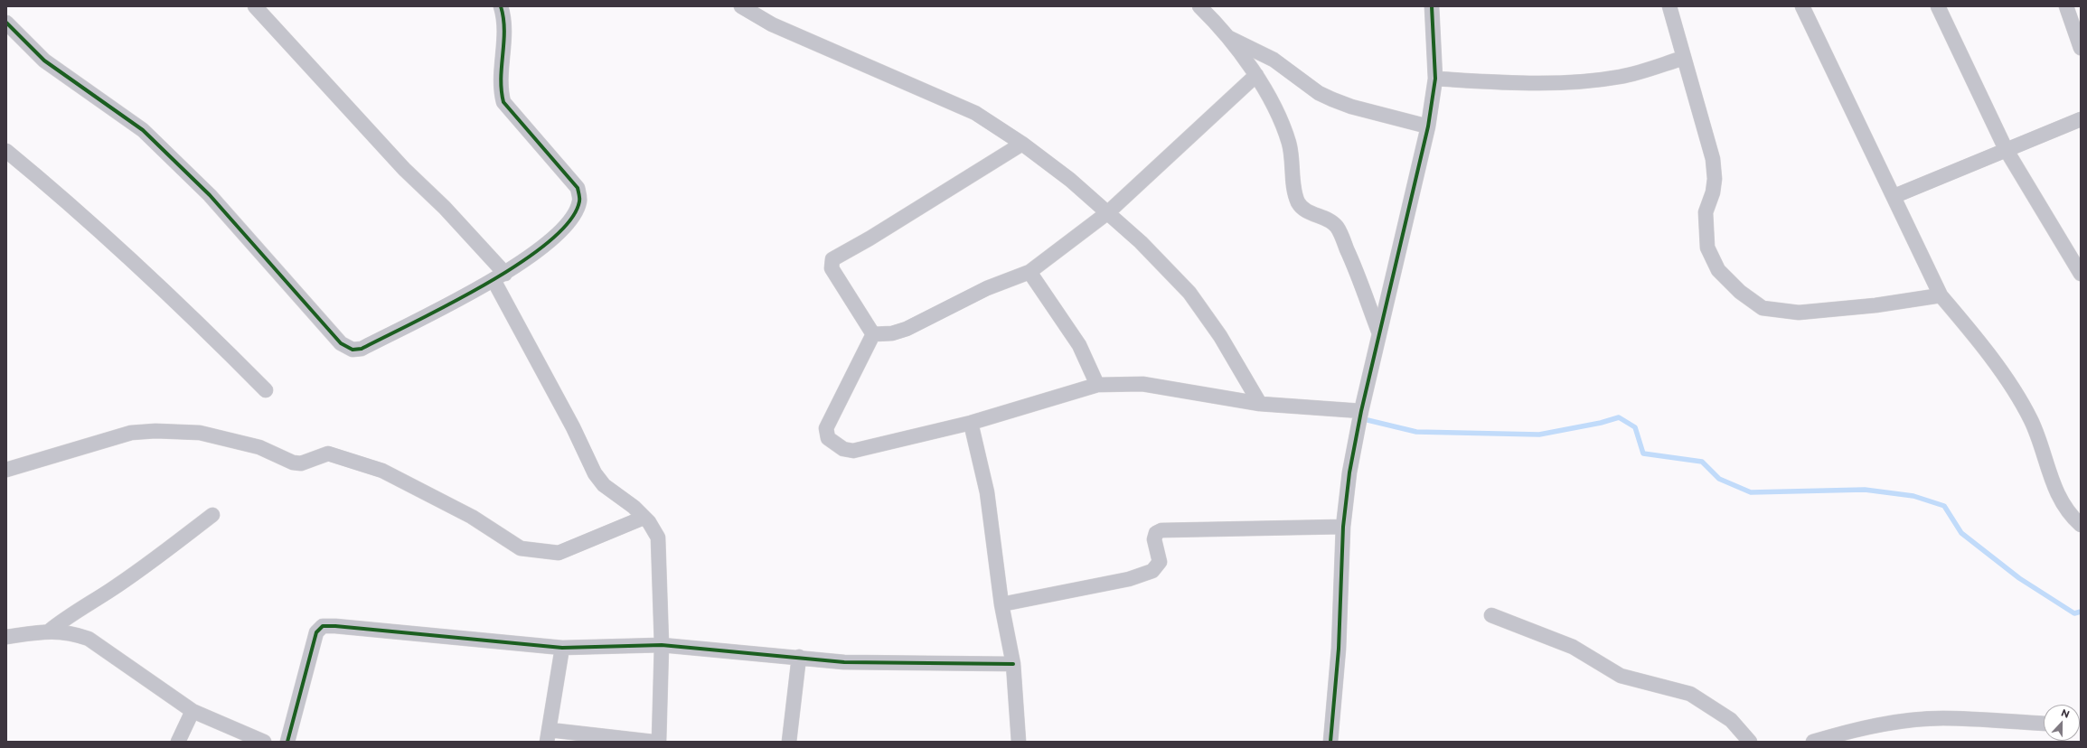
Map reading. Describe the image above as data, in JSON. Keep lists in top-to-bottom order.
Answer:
{
  "north": "top"
}
